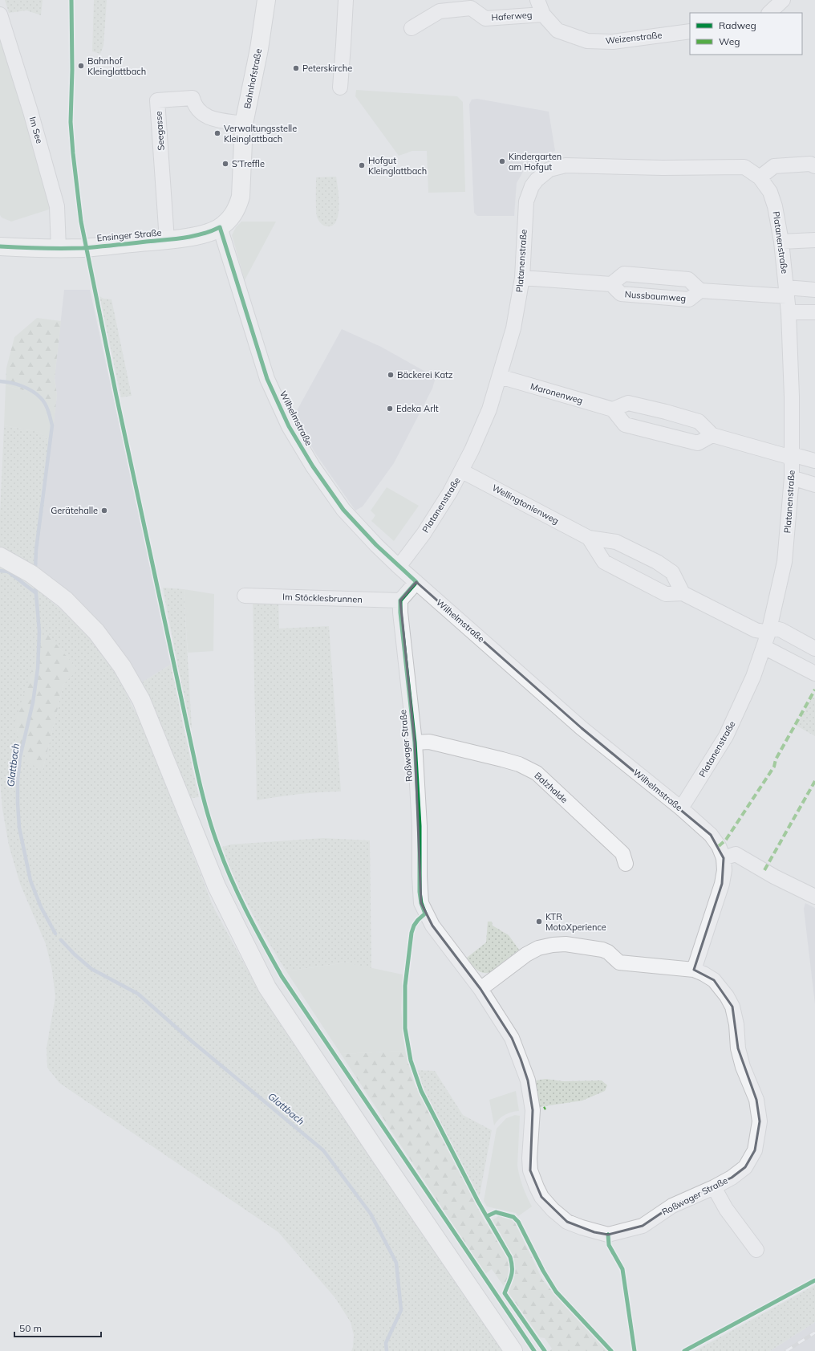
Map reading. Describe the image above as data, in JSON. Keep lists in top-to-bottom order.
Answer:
{
  "streets": {
    "main road": ["Bahnhofstraße", "Ensinger Straße"],
    "street": [
      "Haferweg",
      "Weizenstraße",
      "Im See",
      "Seegasse",
      "Platanenstraße",
      "Nussbaumweg",
      "Maronenweg",
      "Wilhelmstraße",
      "Wellingtonienweg",
      "Im Stöcklesbrunnen",
      "Roßwager Straße",
      "Balzhalde"
    ]
  },
  "crossings": [
    ["Haferweg", "Weizenstraße"],
    ["Bahnhofstraße", "Seegasse"],
    ["Bahnhofstraße", "Ensinger Straße"],
    ["Bahnhofstraße", "Wilhelmstraße"],
    ["Im See", "Ensinger Straße"],
    ["Seegasse", "Ensinger Straße"],
    ["Ensinger Straße", "Wilhelmstraße"],
    ["Platanenstraße", "Maronenweg"],
    ["Platanenstraße", "Wilhelmstraße"],
    ["Platanenstraße", "Wellingtonienweg"],
    ["Wilhelmstraße", "Roßwager Straße"],
    ["Im Stöcklesbrunnen", "Roßwager Straße"],
    ["Roßwager Straße", "Balzhalde"]
  ],
  "water": ["Glattbach"],
  "places": [
    "Bahnhof Kleinglattbach",
    "Peterskirche",
    "Verwaltungsstelle Kleinglattbach",
    "Kindergarten am Hofgut",
    "S’Treffle",
    "Hofgut Kleinglattbach",
    "Bäckerei Katz",
    "Edeka Arlt",
    "Gerätehalle",
    "KTR MotoXperience"
  ],
  "legend": ["Radweg", "Weg"],
  "scale_bar": "50 m"
}
